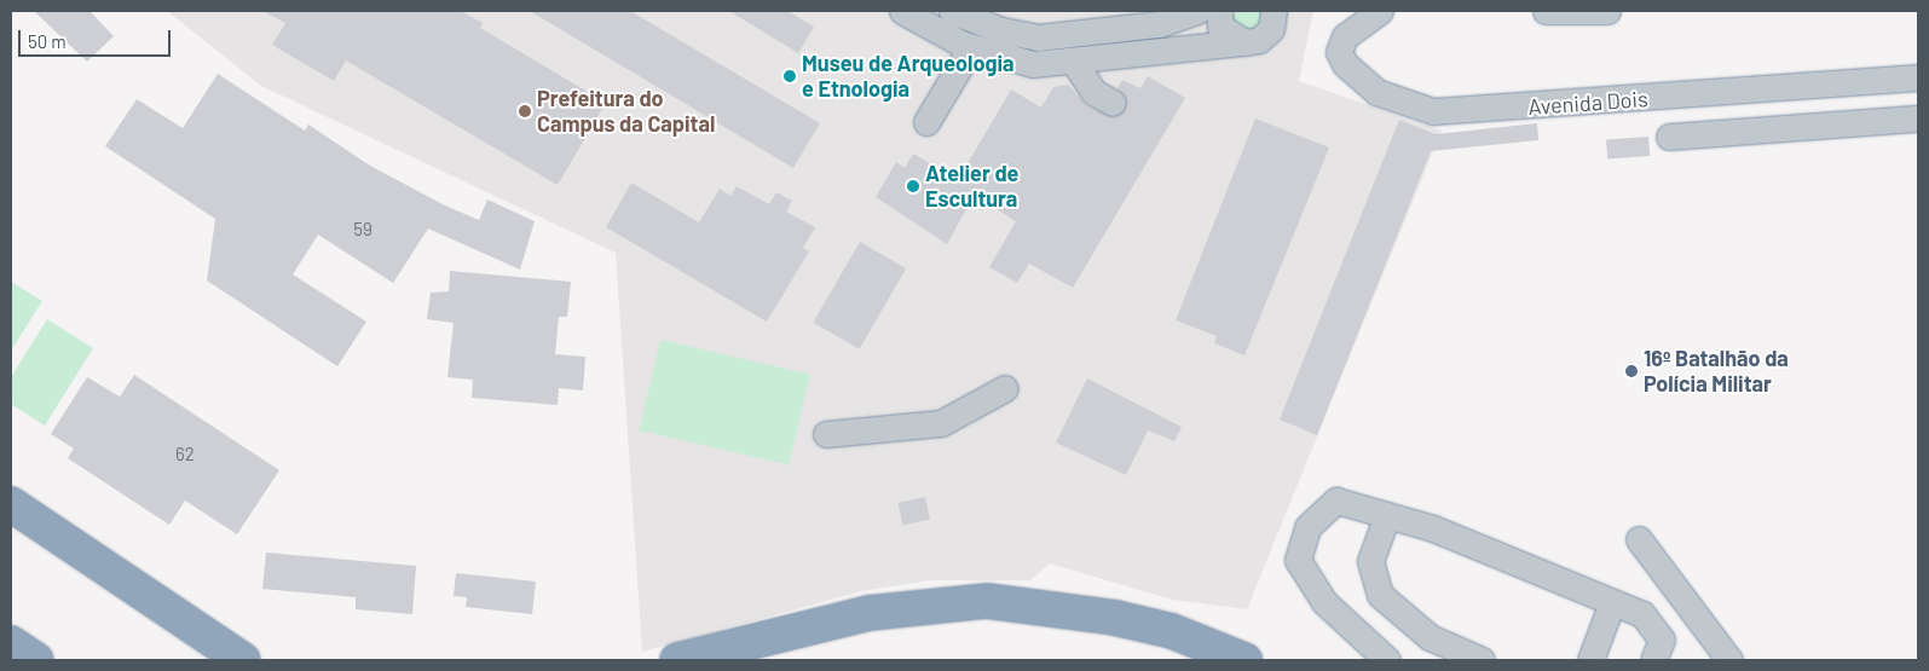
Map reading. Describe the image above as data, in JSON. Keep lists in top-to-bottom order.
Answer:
{
  "streets": {
    "street": ["Avenida Dois"]
  },
  "places": [
    "Museu de Arqueologia e Etnologia",
    "Prefeitura do Campus da Capital",
    "Atelier de Escultura",
    "16º Batalhão da Polícia Militar"
  ],
  "house_numbers": ["59", "62"],
  "scale_bar": "50 m"
}
